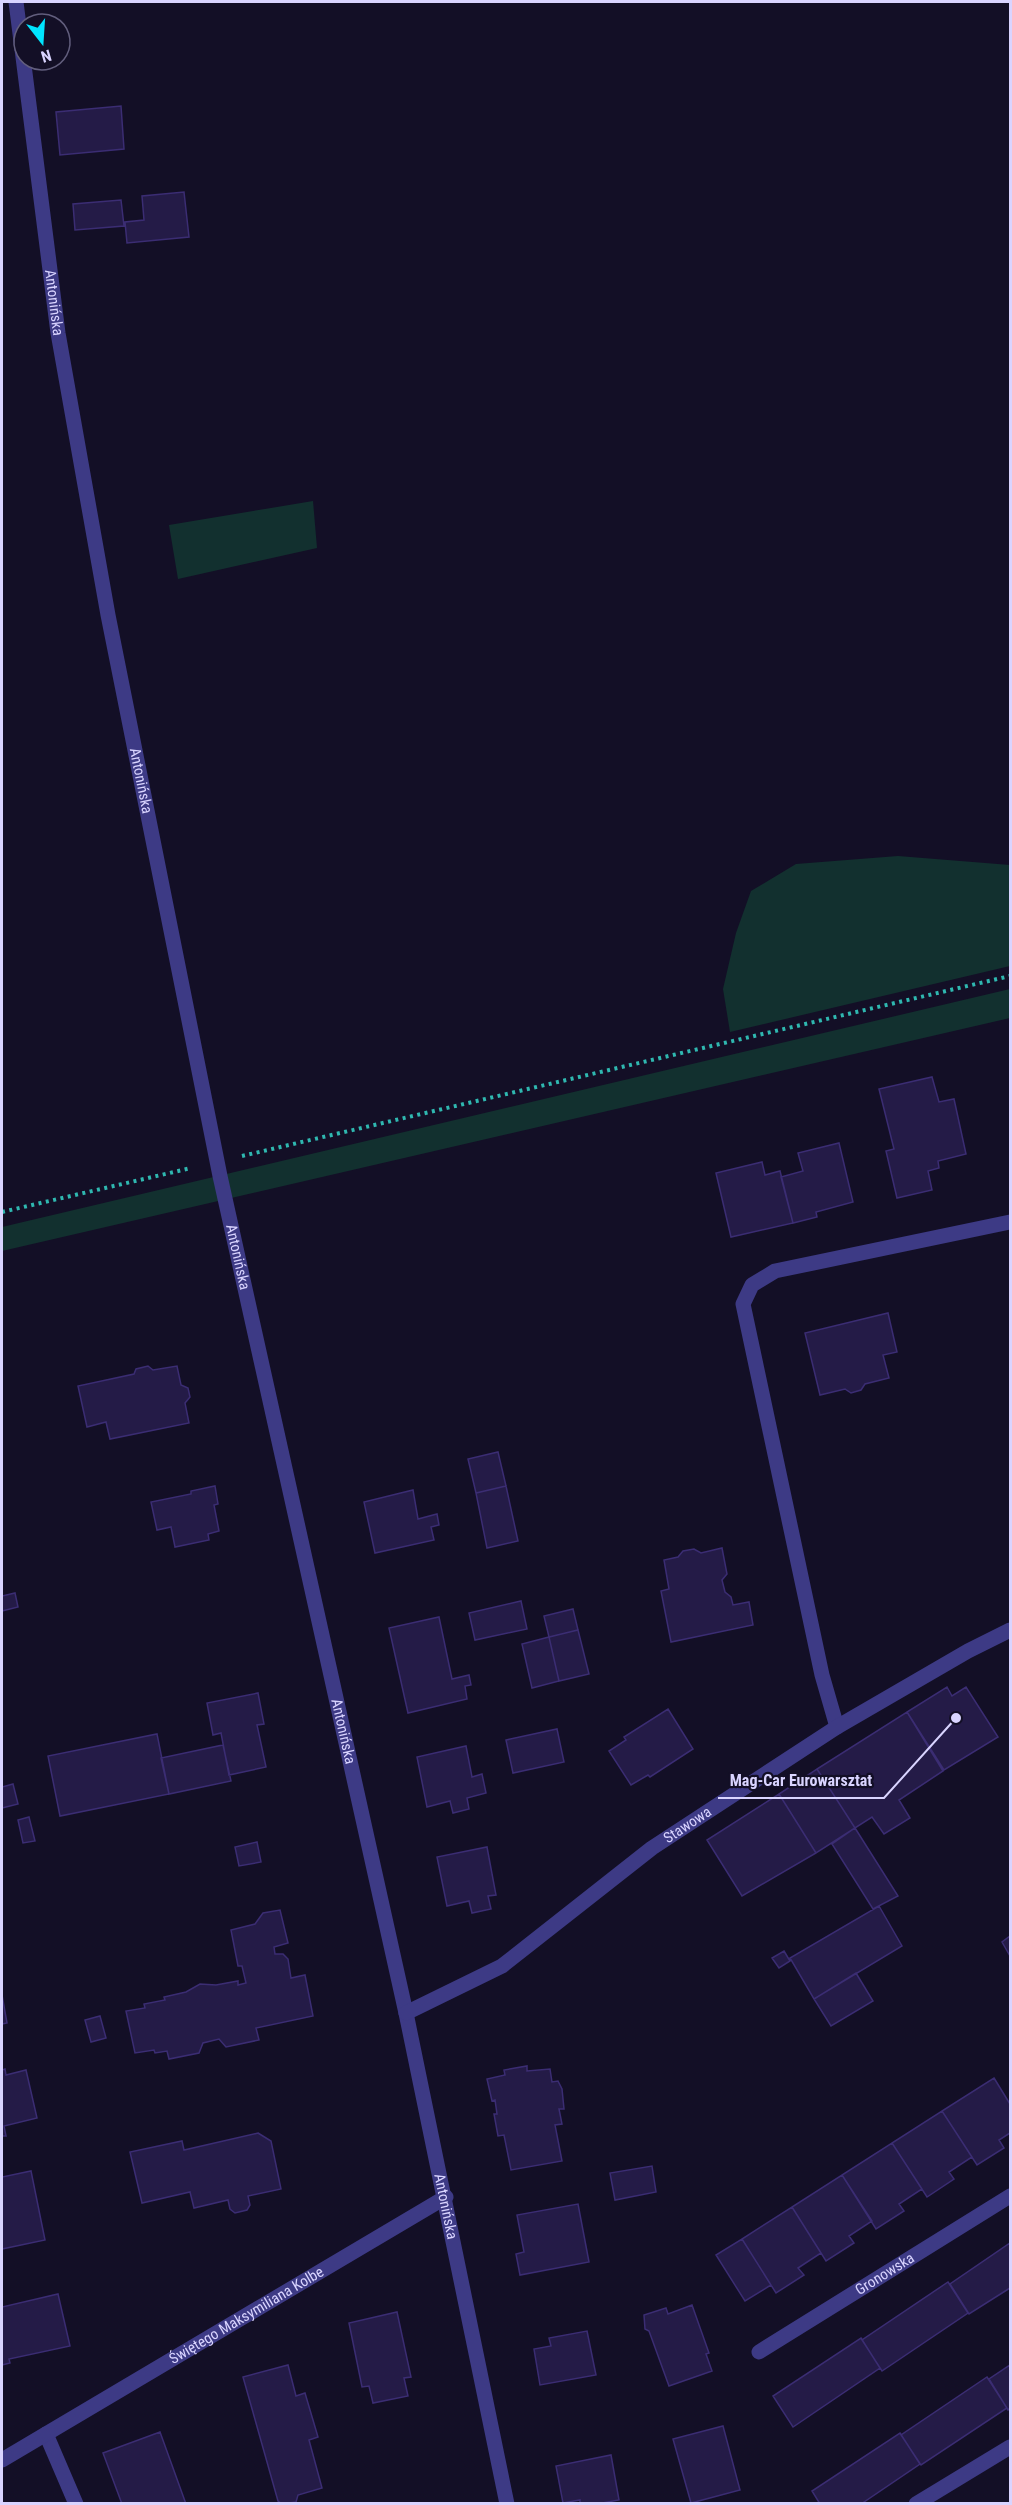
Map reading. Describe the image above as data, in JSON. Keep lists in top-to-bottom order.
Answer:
{
  "streets": {
    "street": [
      "Antonińska",
      "Stawowa",
      "Gronowska",
      "Świętego Maksymiliana Kolbe"
    ]
  },
  "crossings": [
    ["Antonińska", "Stawowa"],
    ["Antonińska", "Świętego Maksymiliana Kolbe"]
  ],
  "places": ["Mag-Car Eurowarsztat"],
  "north": "bottom"
}
